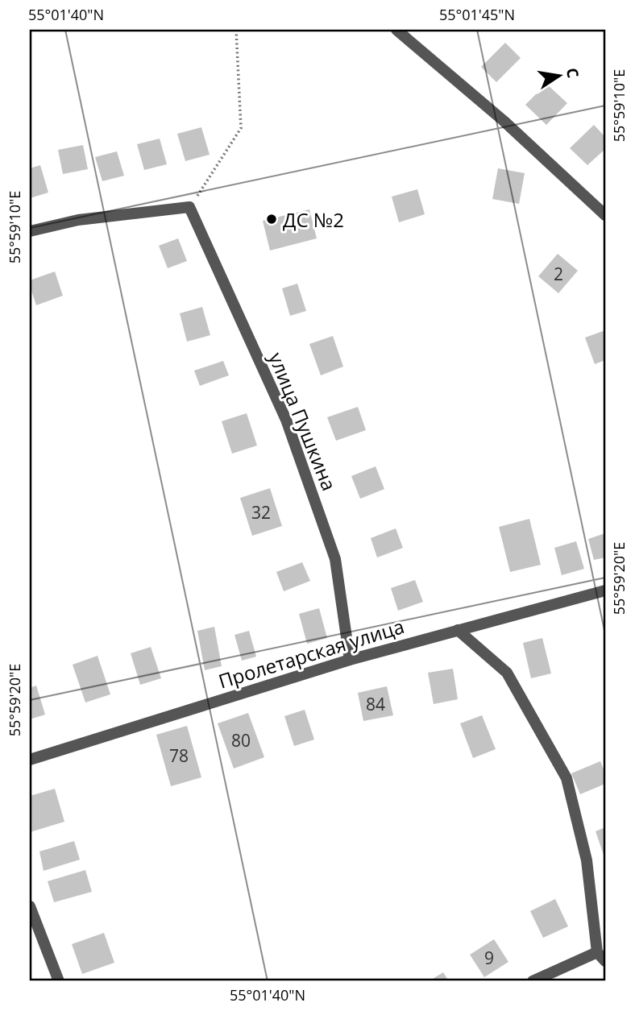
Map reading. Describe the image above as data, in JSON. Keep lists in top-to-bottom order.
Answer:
{
  "streets": {
    "street": ["улица Пушкина", "Пролетарская улица"]
  },
  "crossings": [
    ["улица Пушкина", "Пролетарская улица"]
  ],
  "places": ["ДС №2"],
  "house_numbers": [
    "2",
    "32",
    "84",
    "80",
    "78",
    "9"
  ],
  "north": "right",
  "coordinates": [
    "55°01'40\"N",
    "55°01'45\"N",
    "55°59'10\"E",
    "55°59'20\"E"
  ]
}
